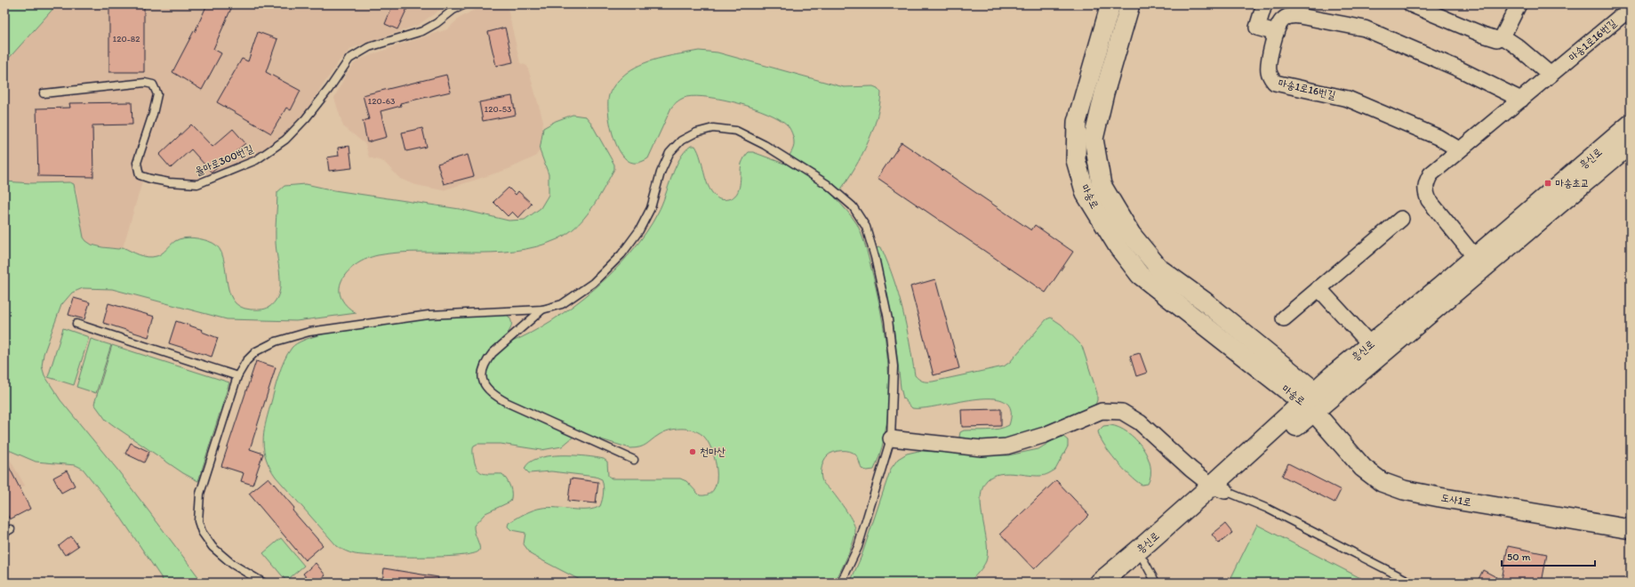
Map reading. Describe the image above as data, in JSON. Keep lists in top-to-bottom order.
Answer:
{
  "streets": {
    "main road": ["흥신로"],
    "street": ["마송1로16번길", "마송로", "도사1로"],
    "lane": ["율마로300번길"]
  },
  "crossings": [
    ["마송1로16번길", "흥신로"],
    ["흥신로", "마송로"],
    ["흥신로", "도사1로"],
    ["마송로", "도사1로"]
  ],
  "places": {
    "transit": ["마송초교"],
    "other": ["천마산"]
  },
  "house_numbers": ["120-82", "120-63", "120-53"],
  "scale_bar": "50 m"
}
